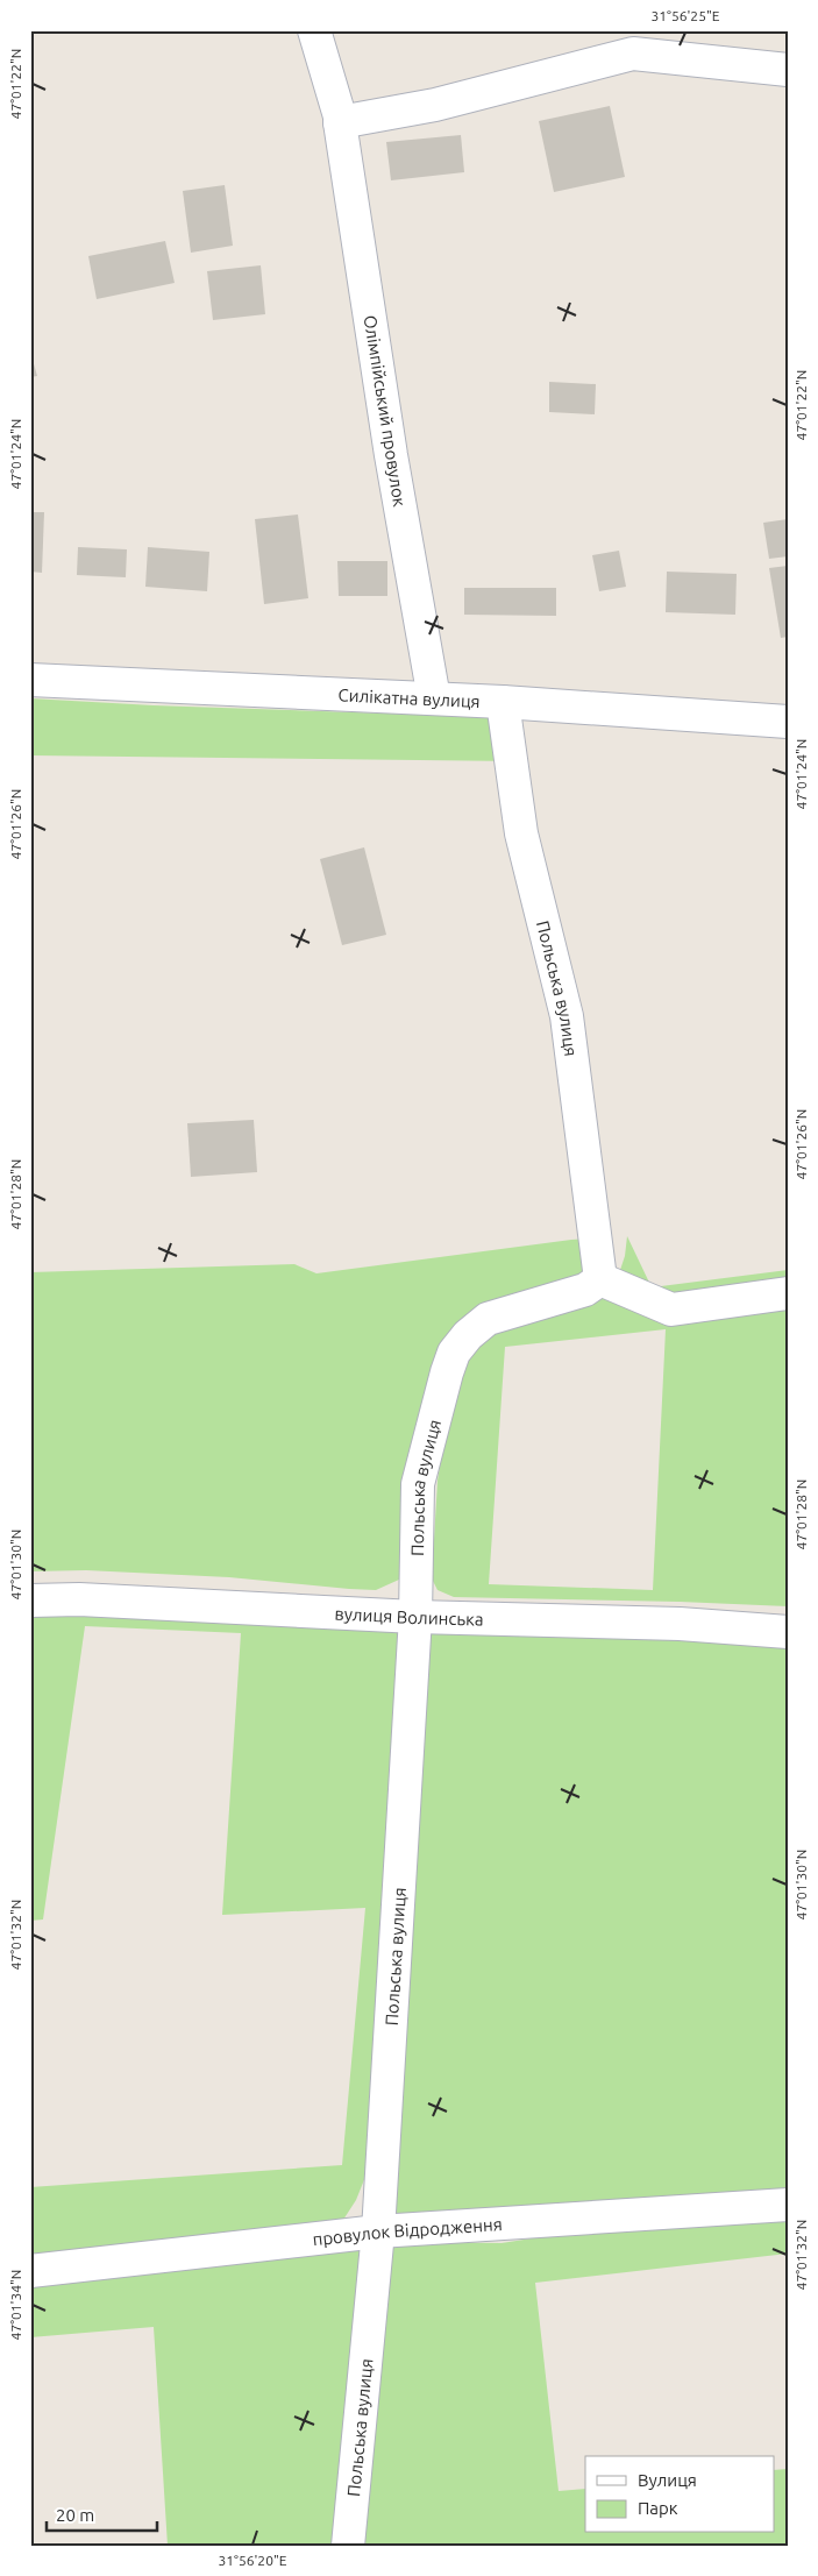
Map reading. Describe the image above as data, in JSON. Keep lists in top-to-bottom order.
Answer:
{
  "streets": {
    "street": [
      "Олімпійський провулок",
      "Силікатна вулиця",
      "Польська вулиця",
      "вулиця Волинська",
      "провулок Відродження"
    ]
  },
  "crossings": [
    ["Олімпійський провулок", "Силікатна вулиця"],
    ["Силікатна вулиця", "Польська вулиця"],
    ["Польська вулиця", "вулиця Волинська"],
    ["Польська вулиця", "провулок Відродження"]
  ],
  "legend": ["Вулиця", "Парк"],
  "scale_bar": "20 m",
  "coordinates": [
    "31°56'25\"E",
    "47°01'22\"N",
    "47°01'24\"N",
    "47°01'26\"N",
    "47°01'28\"N",
    "47°01'30\"N",
    "47°01'32\"N",
    "47°01'34\"N",
    "31°56'20\"E"
  ]
}
